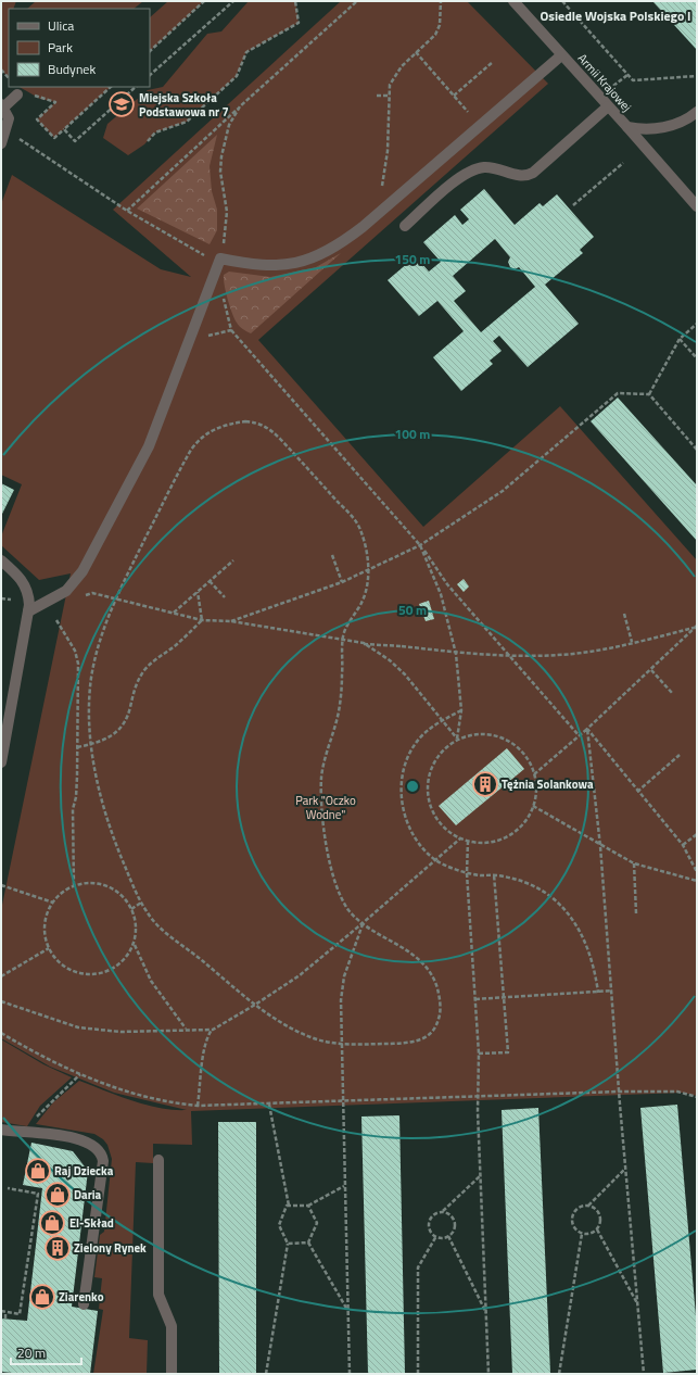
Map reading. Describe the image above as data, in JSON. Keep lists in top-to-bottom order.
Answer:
{
  "streets": {
    "street": ["Armii Krajowej"]
  },
  "districts": ["Osiedle Wojska Polskiego I"],
  "parks": ["Park \"Oczko Wodne\""],
  "places": {
    "school or university": ["Miejska Szkoła Podstawowa nr 7"],
    "building": ["Tężnia Solankowa", "Zielony Rynek"],
    "shop": [
      "Raj Dziecka",
      "Daria",
      "El-Skład",
      "Ziarenko"
    ]
  },
  "legend": ["Ulica", "Park", "Budynek"],
  "scale_bar": "20 m",
  "rings": ["150 m", "100 m", "50 m"]
}
